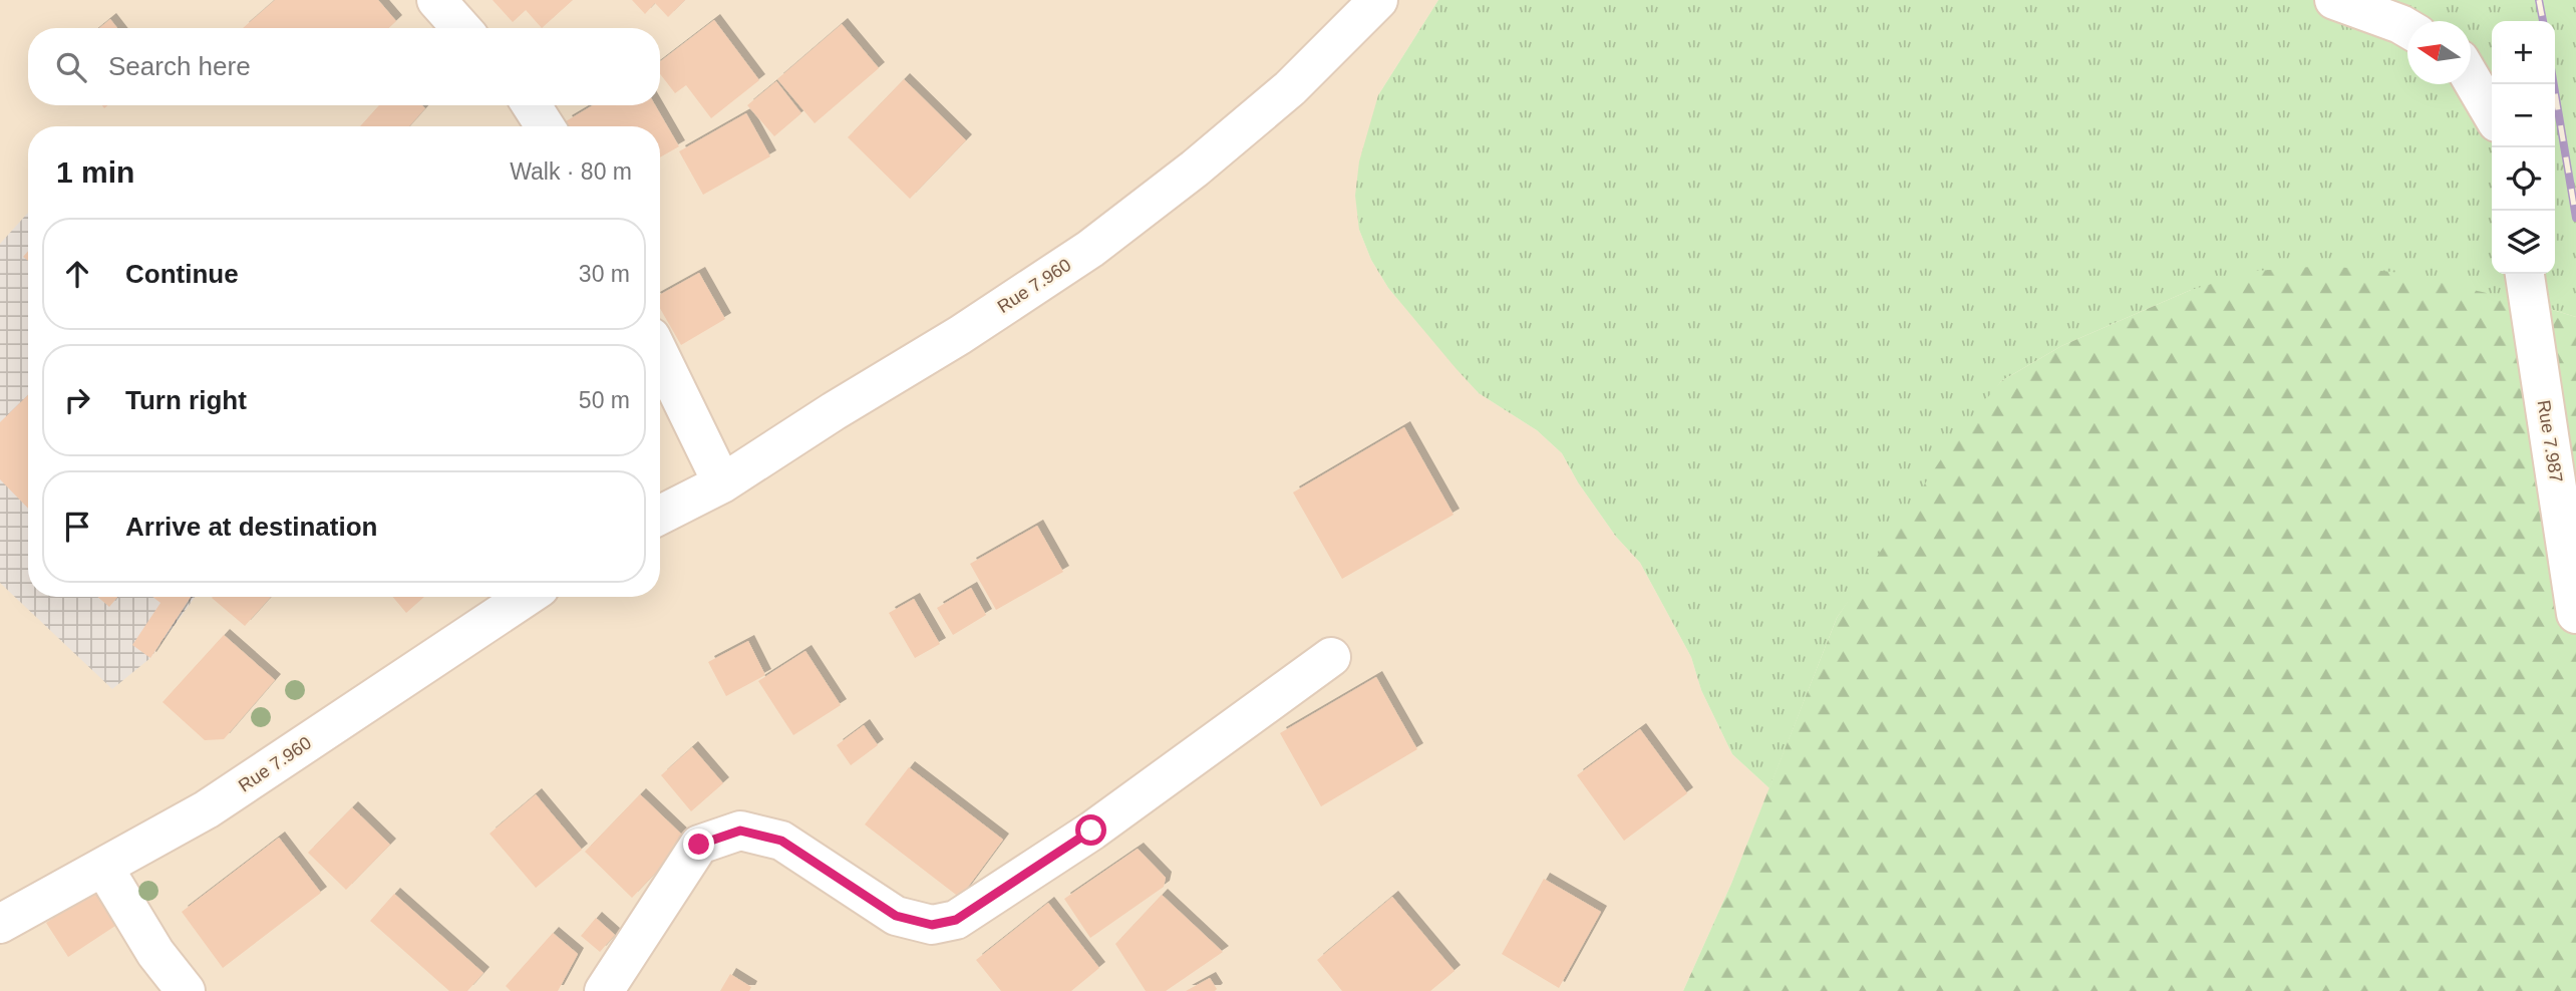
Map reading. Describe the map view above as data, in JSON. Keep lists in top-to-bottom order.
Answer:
{
  "streets": {
    "street": ["Rue 7.960", "Rue 7.987"]
  },
  "north": "left",
  "page": {
    "map_buttons": ["+", "−"],
    "search": "Search here",
    "heading": ["1 min", "Walk · 80 m"],
    "list": [
      ["Continue", "30 m"],
      ["Turn right", "50 m"],
      "Arrive at destination"
    ]
  }
}
